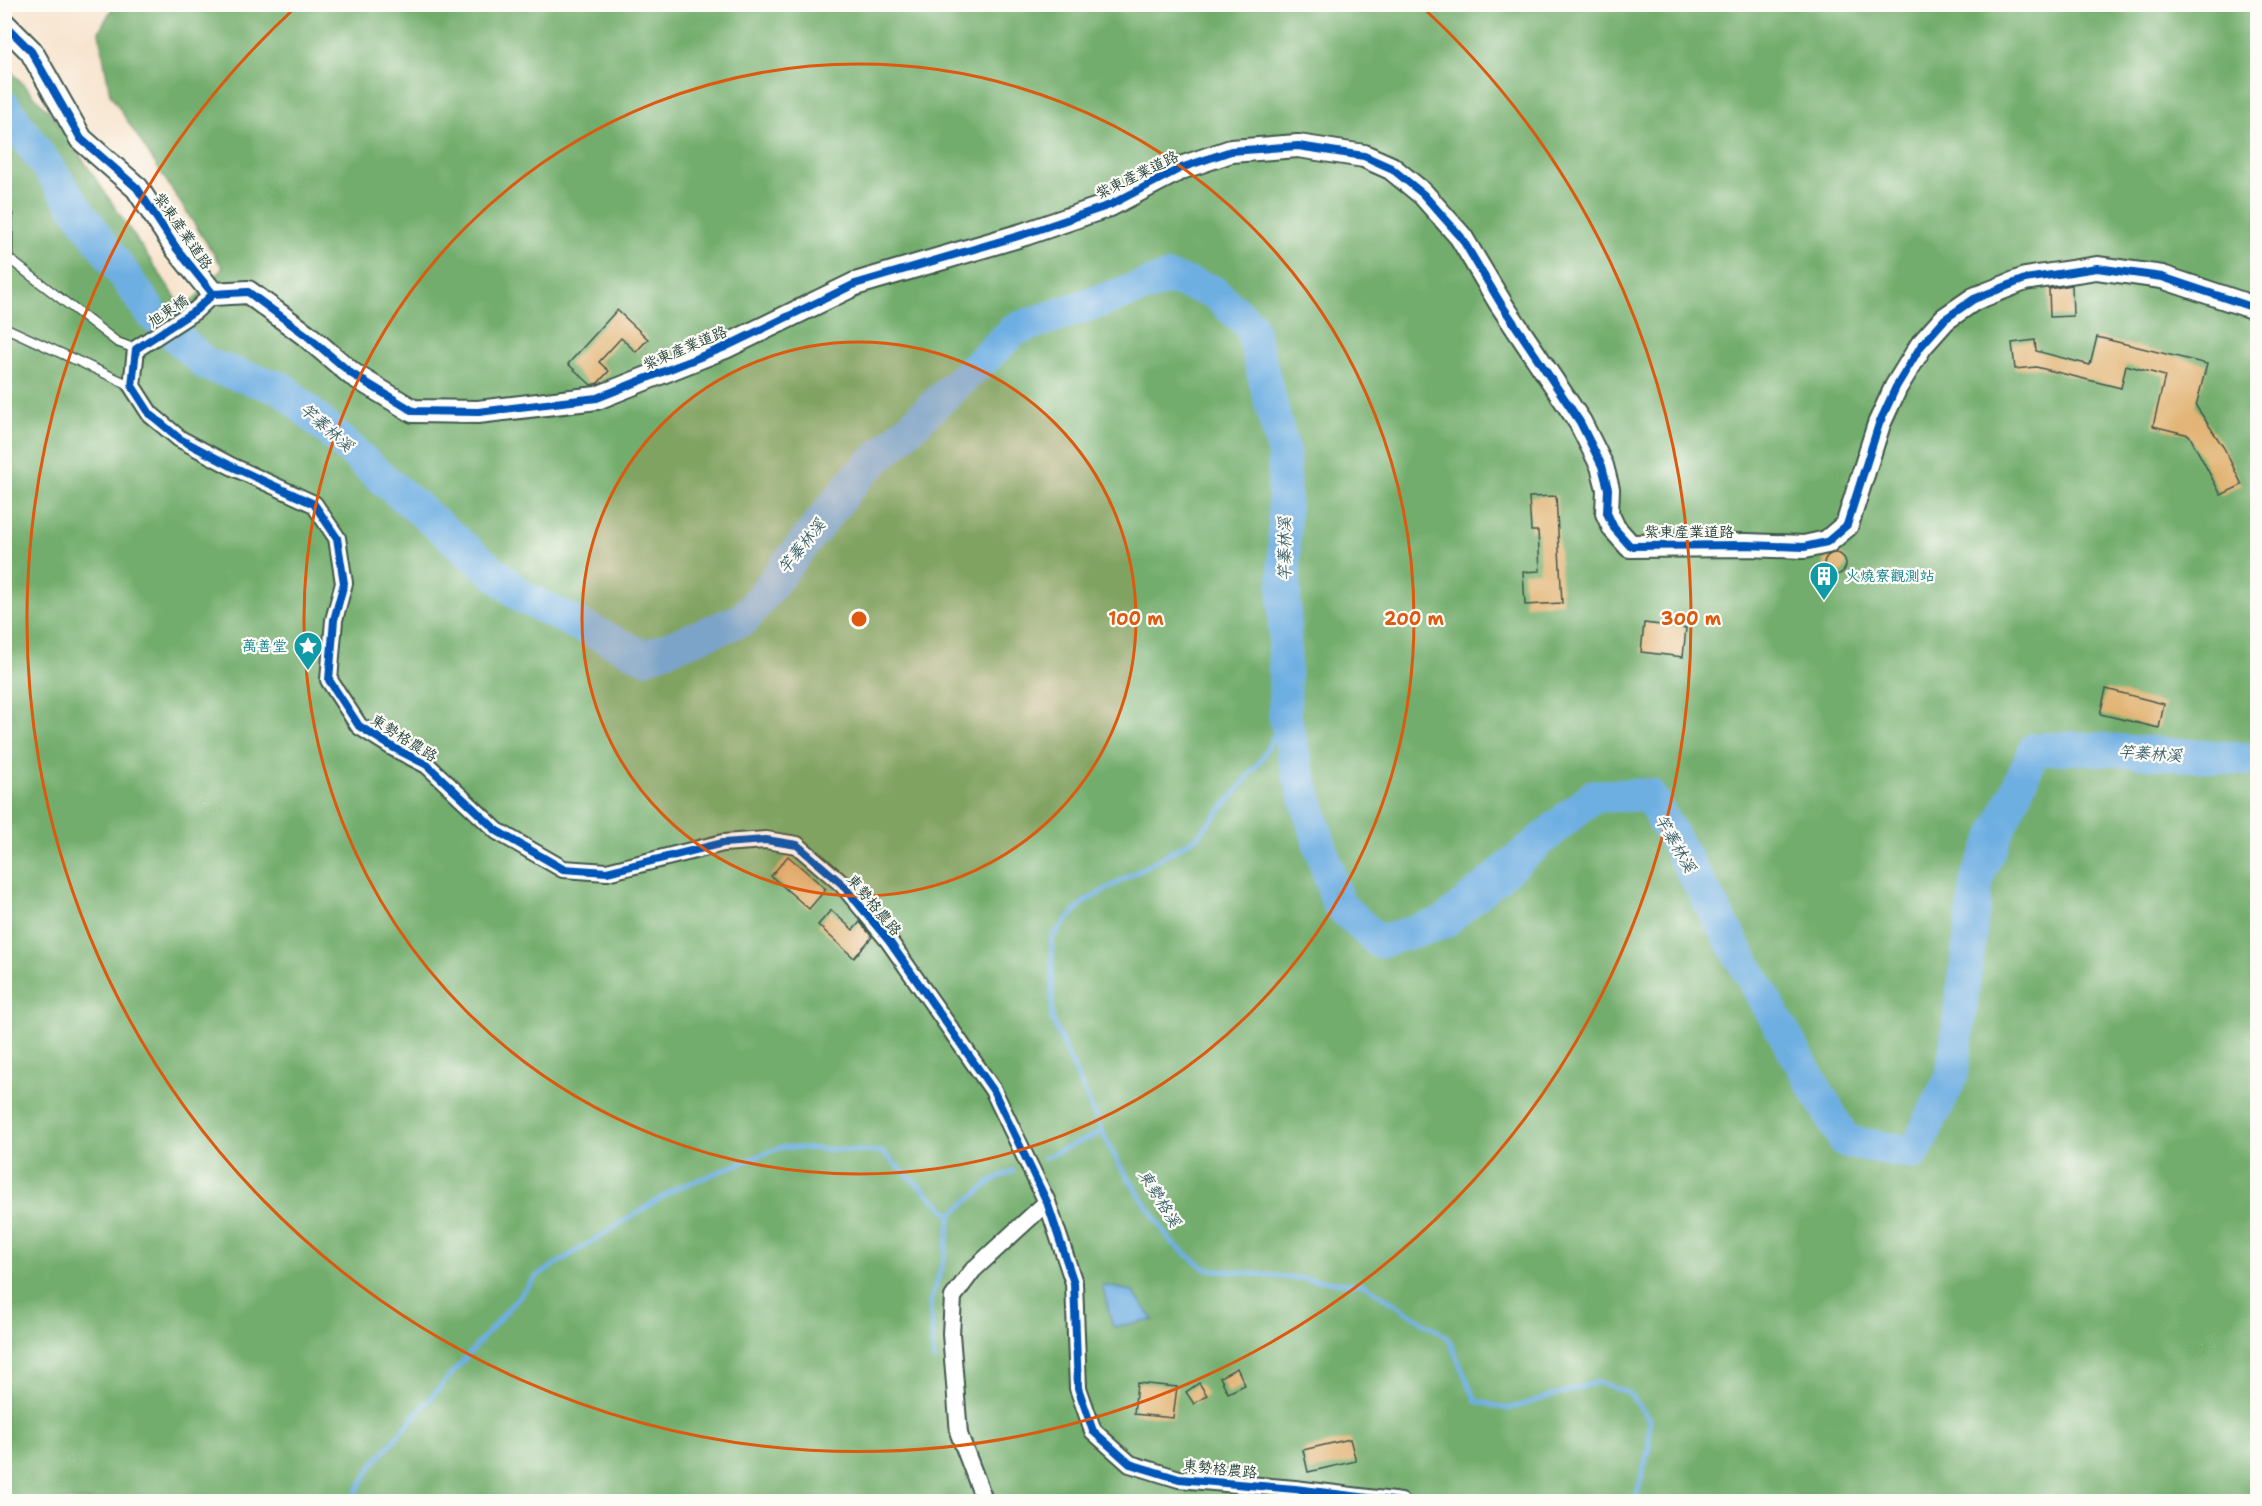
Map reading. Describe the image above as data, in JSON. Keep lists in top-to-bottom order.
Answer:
{
  "streets": {
    "street": ["紫東產業道路", "旭東橋", "東勢格農路"]
  },
  "crossings": [
    ["紫東產業道路", "旭東橋"]
  ],
  "water": ["竿蓁林溪", "東勢格溪"],
  "places": {
    "building": ["火燒寮觀測站"],
    "place": ["萬善堂"]
  },
  "rings": ["100 m", "200 m", "300 m"]
}
